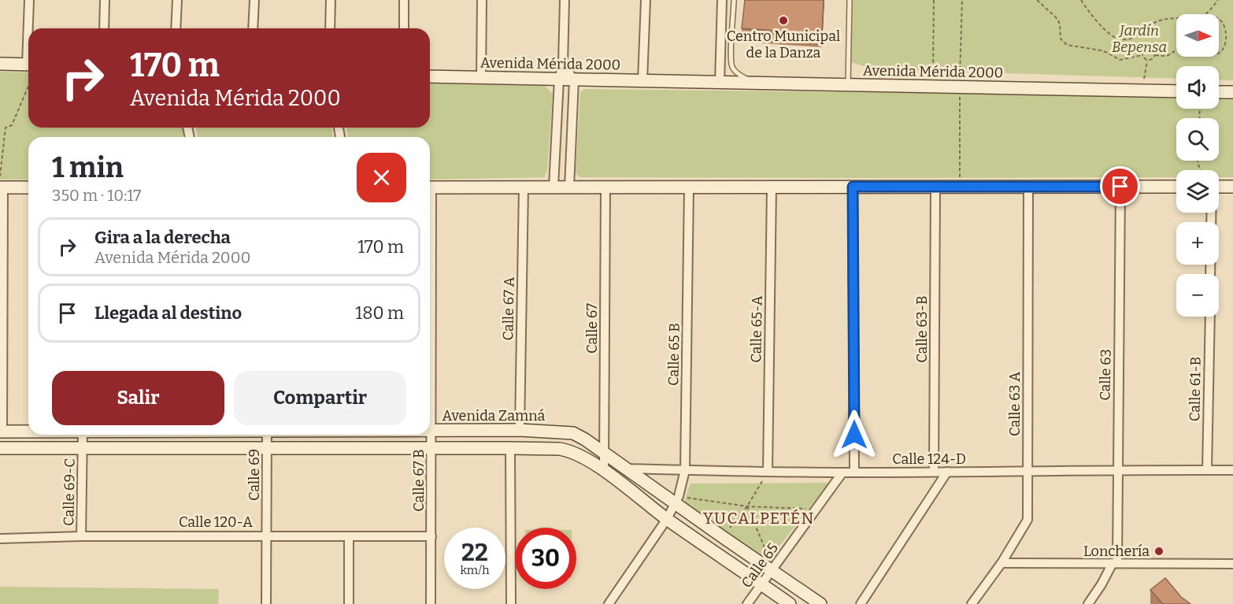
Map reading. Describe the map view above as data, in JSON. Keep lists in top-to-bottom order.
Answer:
{
  "streets": {
    "street": [
      "Avenida Mérida 2000",
      "Calle 67 A",
      "Calle 67",
      "Calle 65-A",
      "Calle 63-B",
      "Calle 65 B",
      "Calle 63",
      "Calle 61-B",
      "Calle 63 A",
      "Avenida Zamná",
      "Calle 124-D",
      "Calle 69",
      "Calle 67 B",
      "Calle 69-C",
      "Calle 120-A",
      "Calle 65"
    ]
  },
  "crossings": [
    ["Calle 67 A", "Avenida Zamná"],
    ["Calle 67", "Avenida Zamná"],
    ["Calle 65-A", "Calle 124-D"],
    ["Calle 63-B", "Calle 124-D"],
    ["Calle 65 B", "Avenida Zamná"],
    ["Calle 65 B", "Calle 124-D"],
    ["Calle 63", "Calle 124-D"],
    ["Calle 61-B", "Calle 124-D"],
    ["Calle 63 A", "Calle 124-D"],
    ["Avenida Zamná", "Calle 124-D"],
    ["Avenida Zamná", "Calle 67 B"],
    ["Avenida Zamná", "Calle 65"],
    ["Calle 124-D", "Calle 65"],
    ["Calle 69", "Calle 120-A"],
    ["Calle 67 B", "Calle 120-A"],
    ["Calle 69-C", "Calle 120-A"]
  ],
  "districts": ["YUCALPETÉN"],
  "parks": ["Jardín Bepensa"],
  "places": ["Centro Municipal de la Danza", "Lonchería"],
  "north": "right",
  "page": {
    "map_buttons": ["+", "−"],
    "turn": ["170 m", "Avenida Mérida 2000"],
    "heading": ["1 min", "350 m · 10:17"],
    "list": [
      {
        "name": "Gira a la derecha",
        "note": "Avenida Mérida 2000",
        "value": "170 m"
      },
      {
        "name": "Llegada al destino",
        "value": "180 m"
      }
    ],
    "buttons": ["Salir", "Compartir"],
    "speed": "22 km/h",
    "limit": "30"
  }
}
